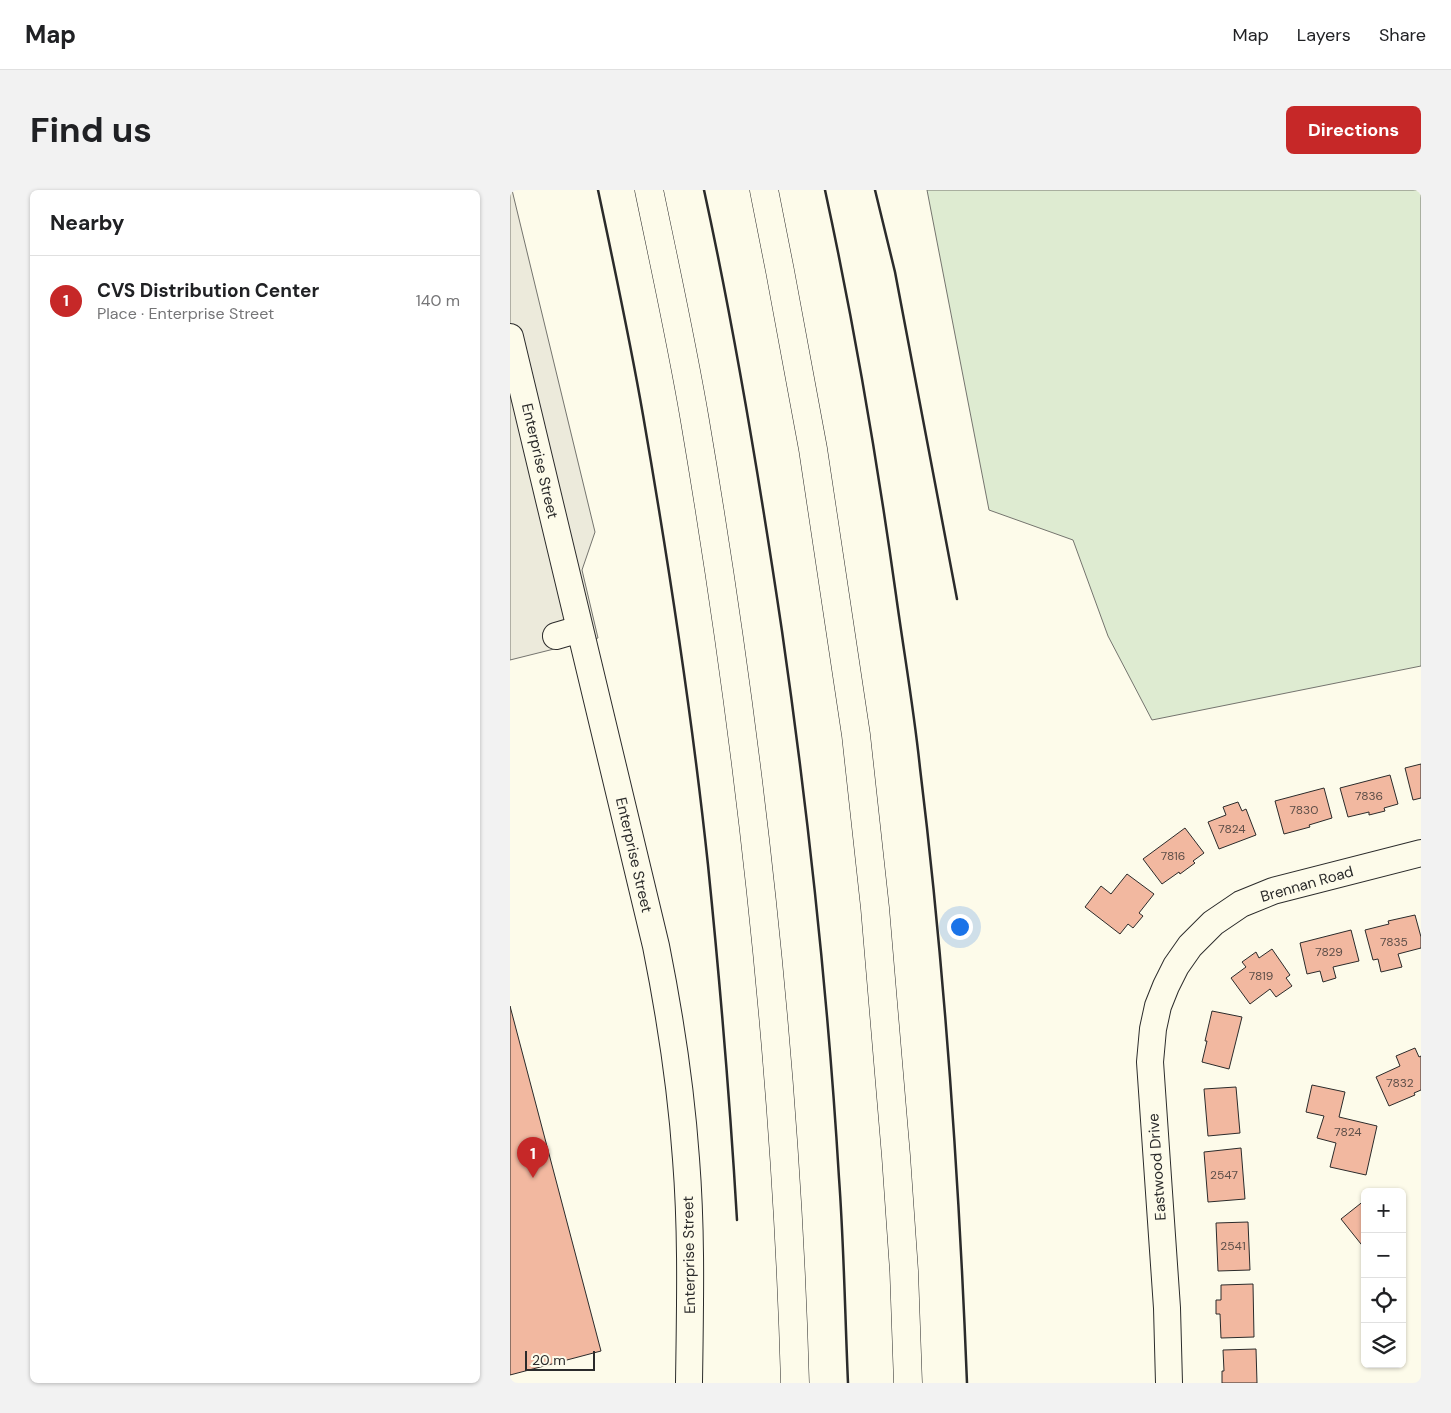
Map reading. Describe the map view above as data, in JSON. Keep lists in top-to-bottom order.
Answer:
{
  "streets": {
    "street": ["Enterprise Street", "Brennan Road", "Eastwood Drive"]
  },
  "crossings": [
    ["Brennan Road", "Eastwood Drive"]
  ],
  "house_numbers": [
    "7836",
    "7830",
    "7824",
    "7816",
    "7835",
    "7829",
    "7819",
    "7832",
    "7824",
    "2547",
    "2541"
  ],
  "scale_bar": "20 m",
  "page": {
    "header": "Map",
    "nav": ["Map", "Layers", "Share"],
    "buttons": "Directions",
    "title": "Find us",
    "heading": "Nearby",
    "list": [
      {
        "mark": "1",
        "name": "CVS Distribution Center",
        "note": "Place · Enterprise Street",
        "value": "140 m"
      }
    ],
    "pins": "1",
    "map_buttons": ["+", "−"],
    "scale": "20 m"
  }
}
